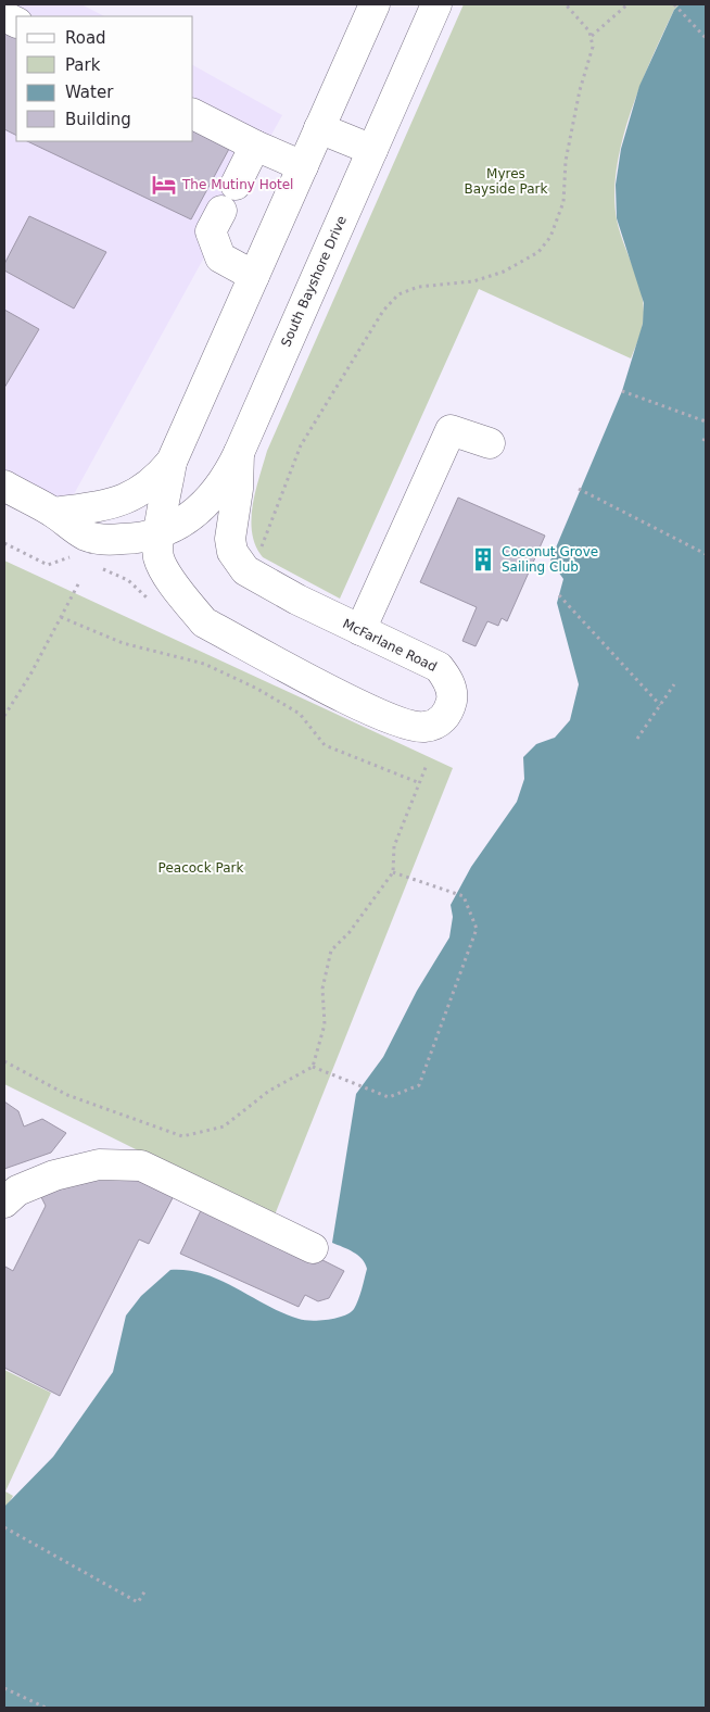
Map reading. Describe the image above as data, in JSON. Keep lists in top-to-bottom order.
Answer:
{
  "streets": {
    "main road": ["South Bayshore Drive", "McFarlane Road"]
  },
  "crossings": [
    ["South Bayshore Drive", "McFarlane Road"]
  ],
  "parks": ["Myres Bayside Park", "Peacock Park"],
  "places": {
    "hotel": ["The Mutiny Hotel"],
    "building": ["Coconut Grove Sailing Club"]
  },
  "legend": [
    "Road",
    "Park",
    "Water",
    "Building"
  ]
}
